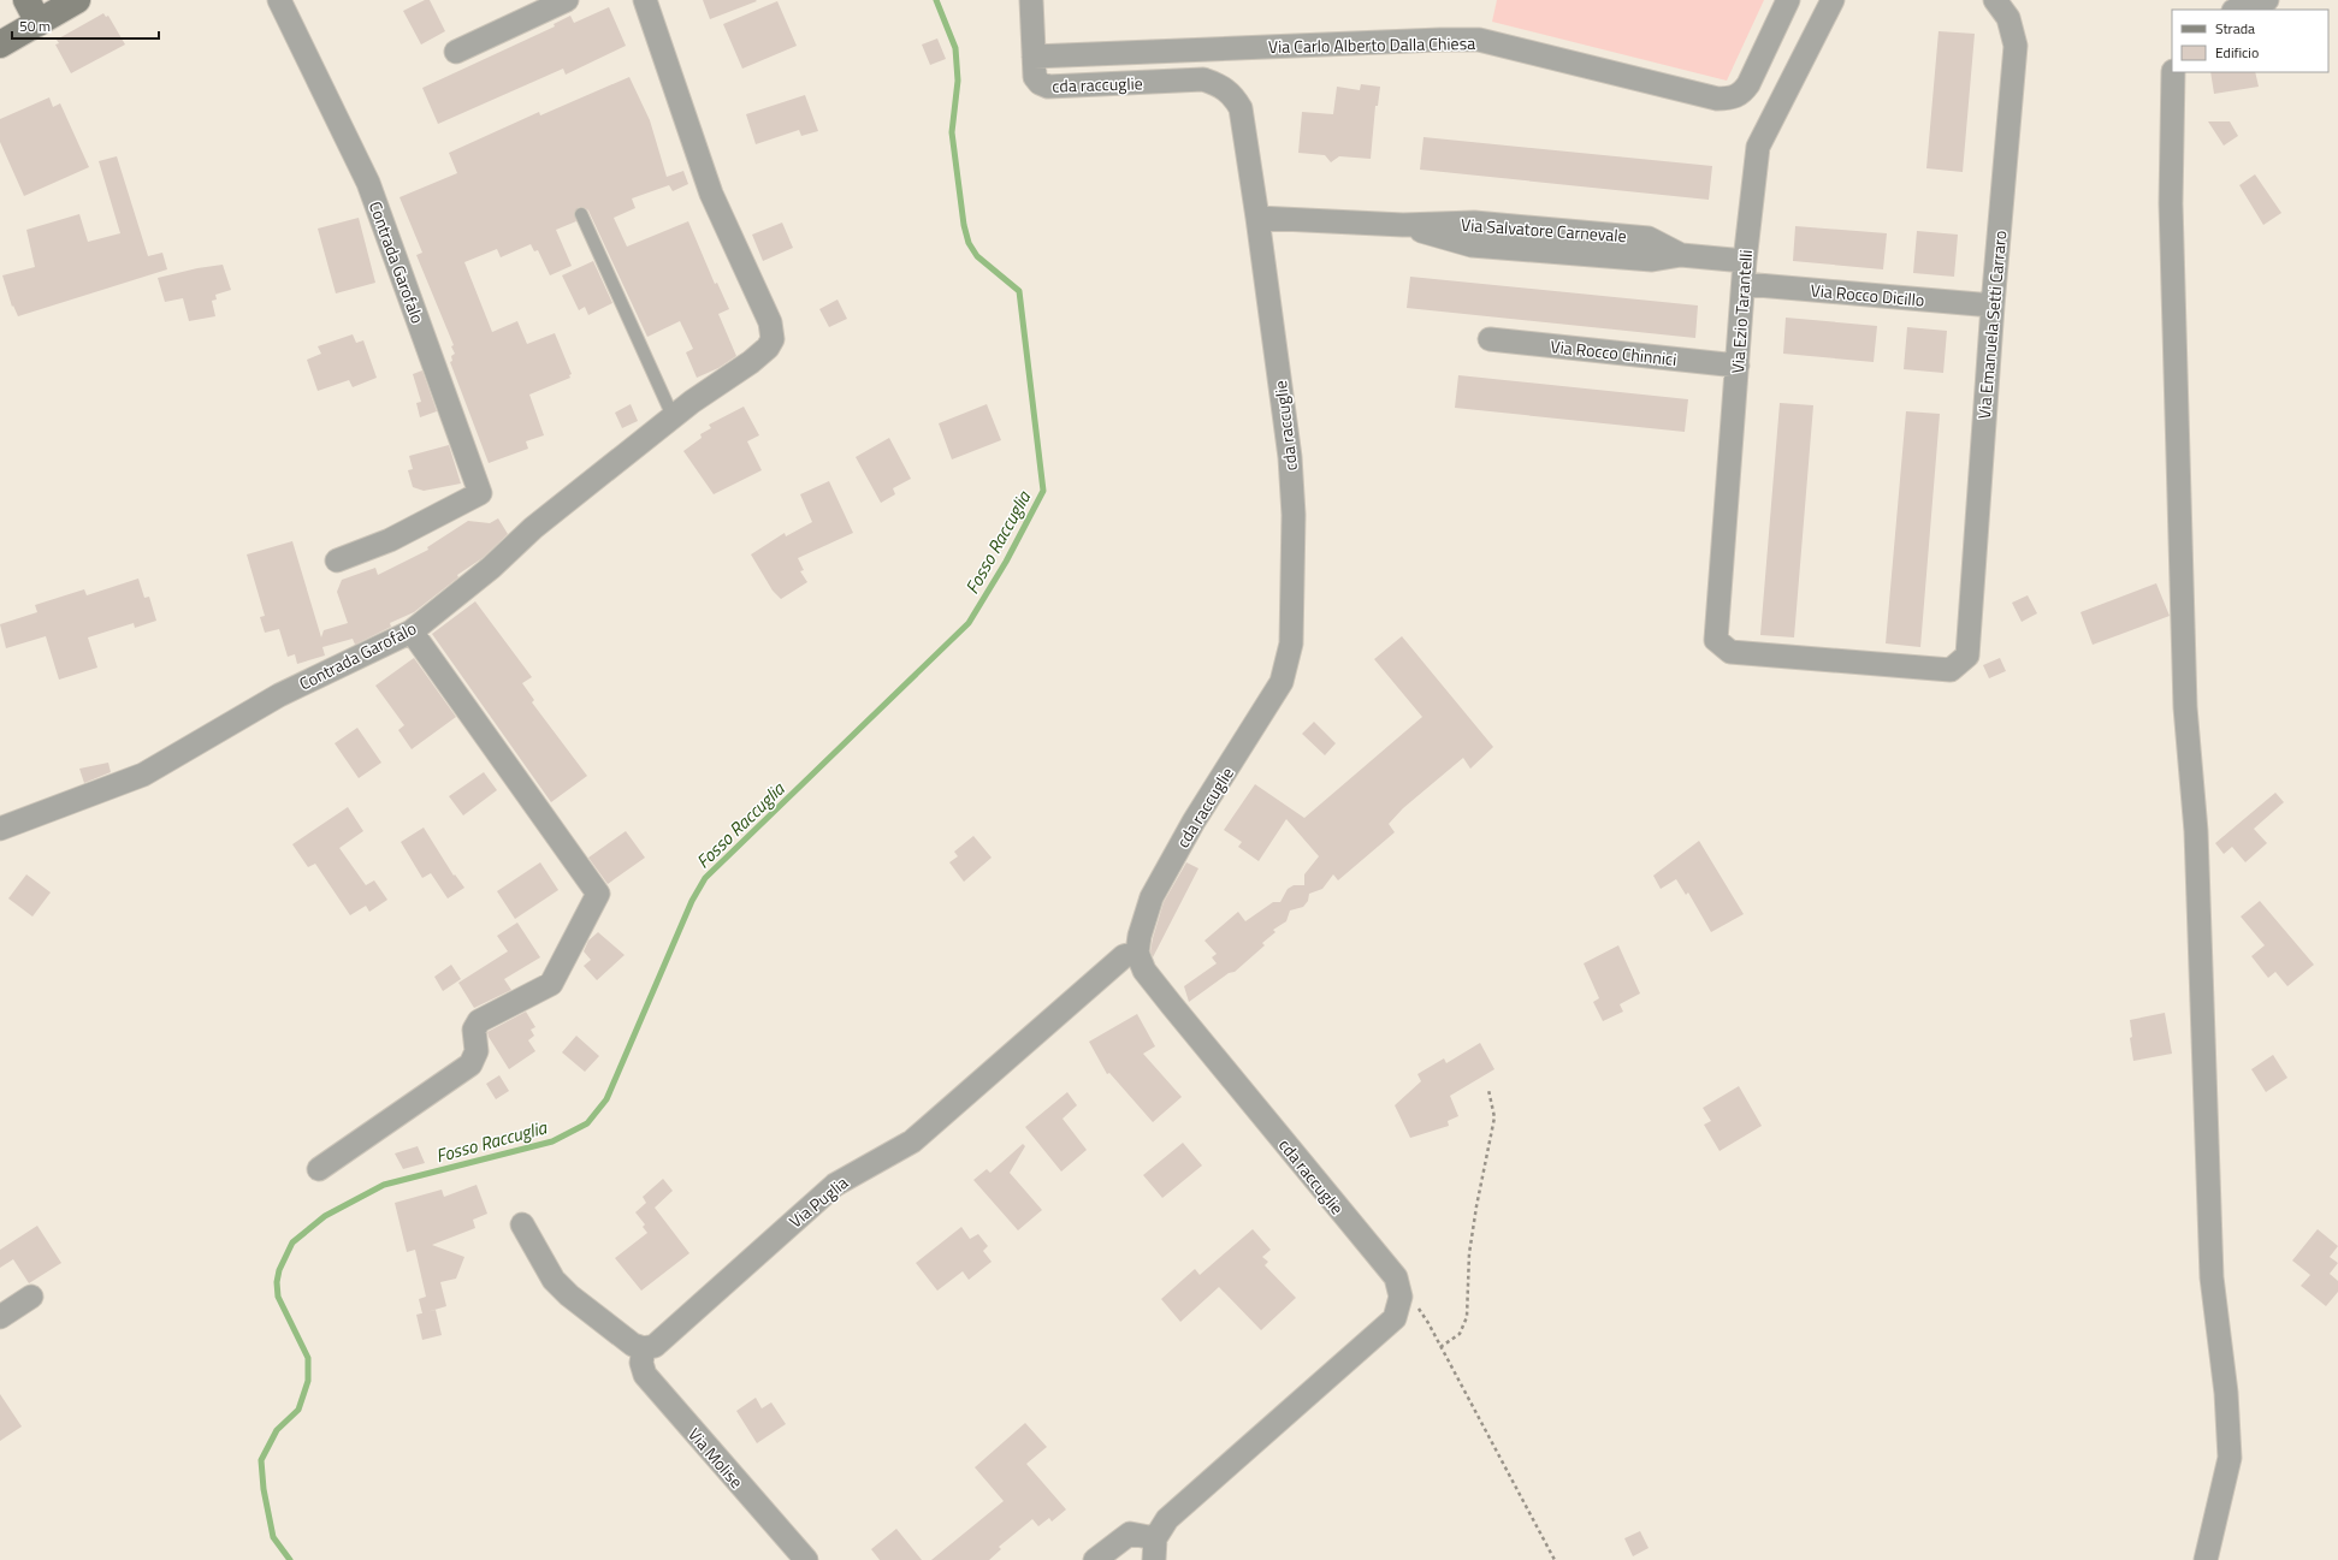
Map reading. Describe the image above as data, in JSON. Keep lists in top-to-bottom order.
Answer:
{
  "streets": {
    "street": [
      "Via Carlo Alberto Dalla Chiesa",
      "cda raccuglie",
      "Via Salvatore Carnevale",
      "Contrada Garofalo",
      "Via Rocco Dicillo",
      "Via Ezio Tarantelli",
      "Via Emanuela Setti Carraro",
      "Via Rocco Chinnici",
      "Via Puglia",
      "Via Molise"
    ]
  },
  "crossings": [
    ["Via Carlo Alberto Dalla Chiesa", "cda raccuglie"],
    ["cda raccuglie", "Via Salvatore Carnevale"],
    ["cda raccuglie", "Via Puglia"],
    ["Via Salvatore Carnevale", "Via Ezio Tarantelli"],
    ["Via Rocco Dicillo", "Via Ezio Tarantelli"],
    ["Via Rocco Dicillo", "Via Emanuela Setti Carraro"],
    ["Via Ezio Tarantelli", "Via Emanuela Setti Carraro"],
    ["Via Ezio Tarantelli", "Via Rocco Chinnici"],
    ["Via Puglia", "Via Molise"]
  ],
  "water": ["Fosso Raccuglia"],
  "legend": ["Strada", "Edificio"],
  "scale_bar": "50 m"
}
